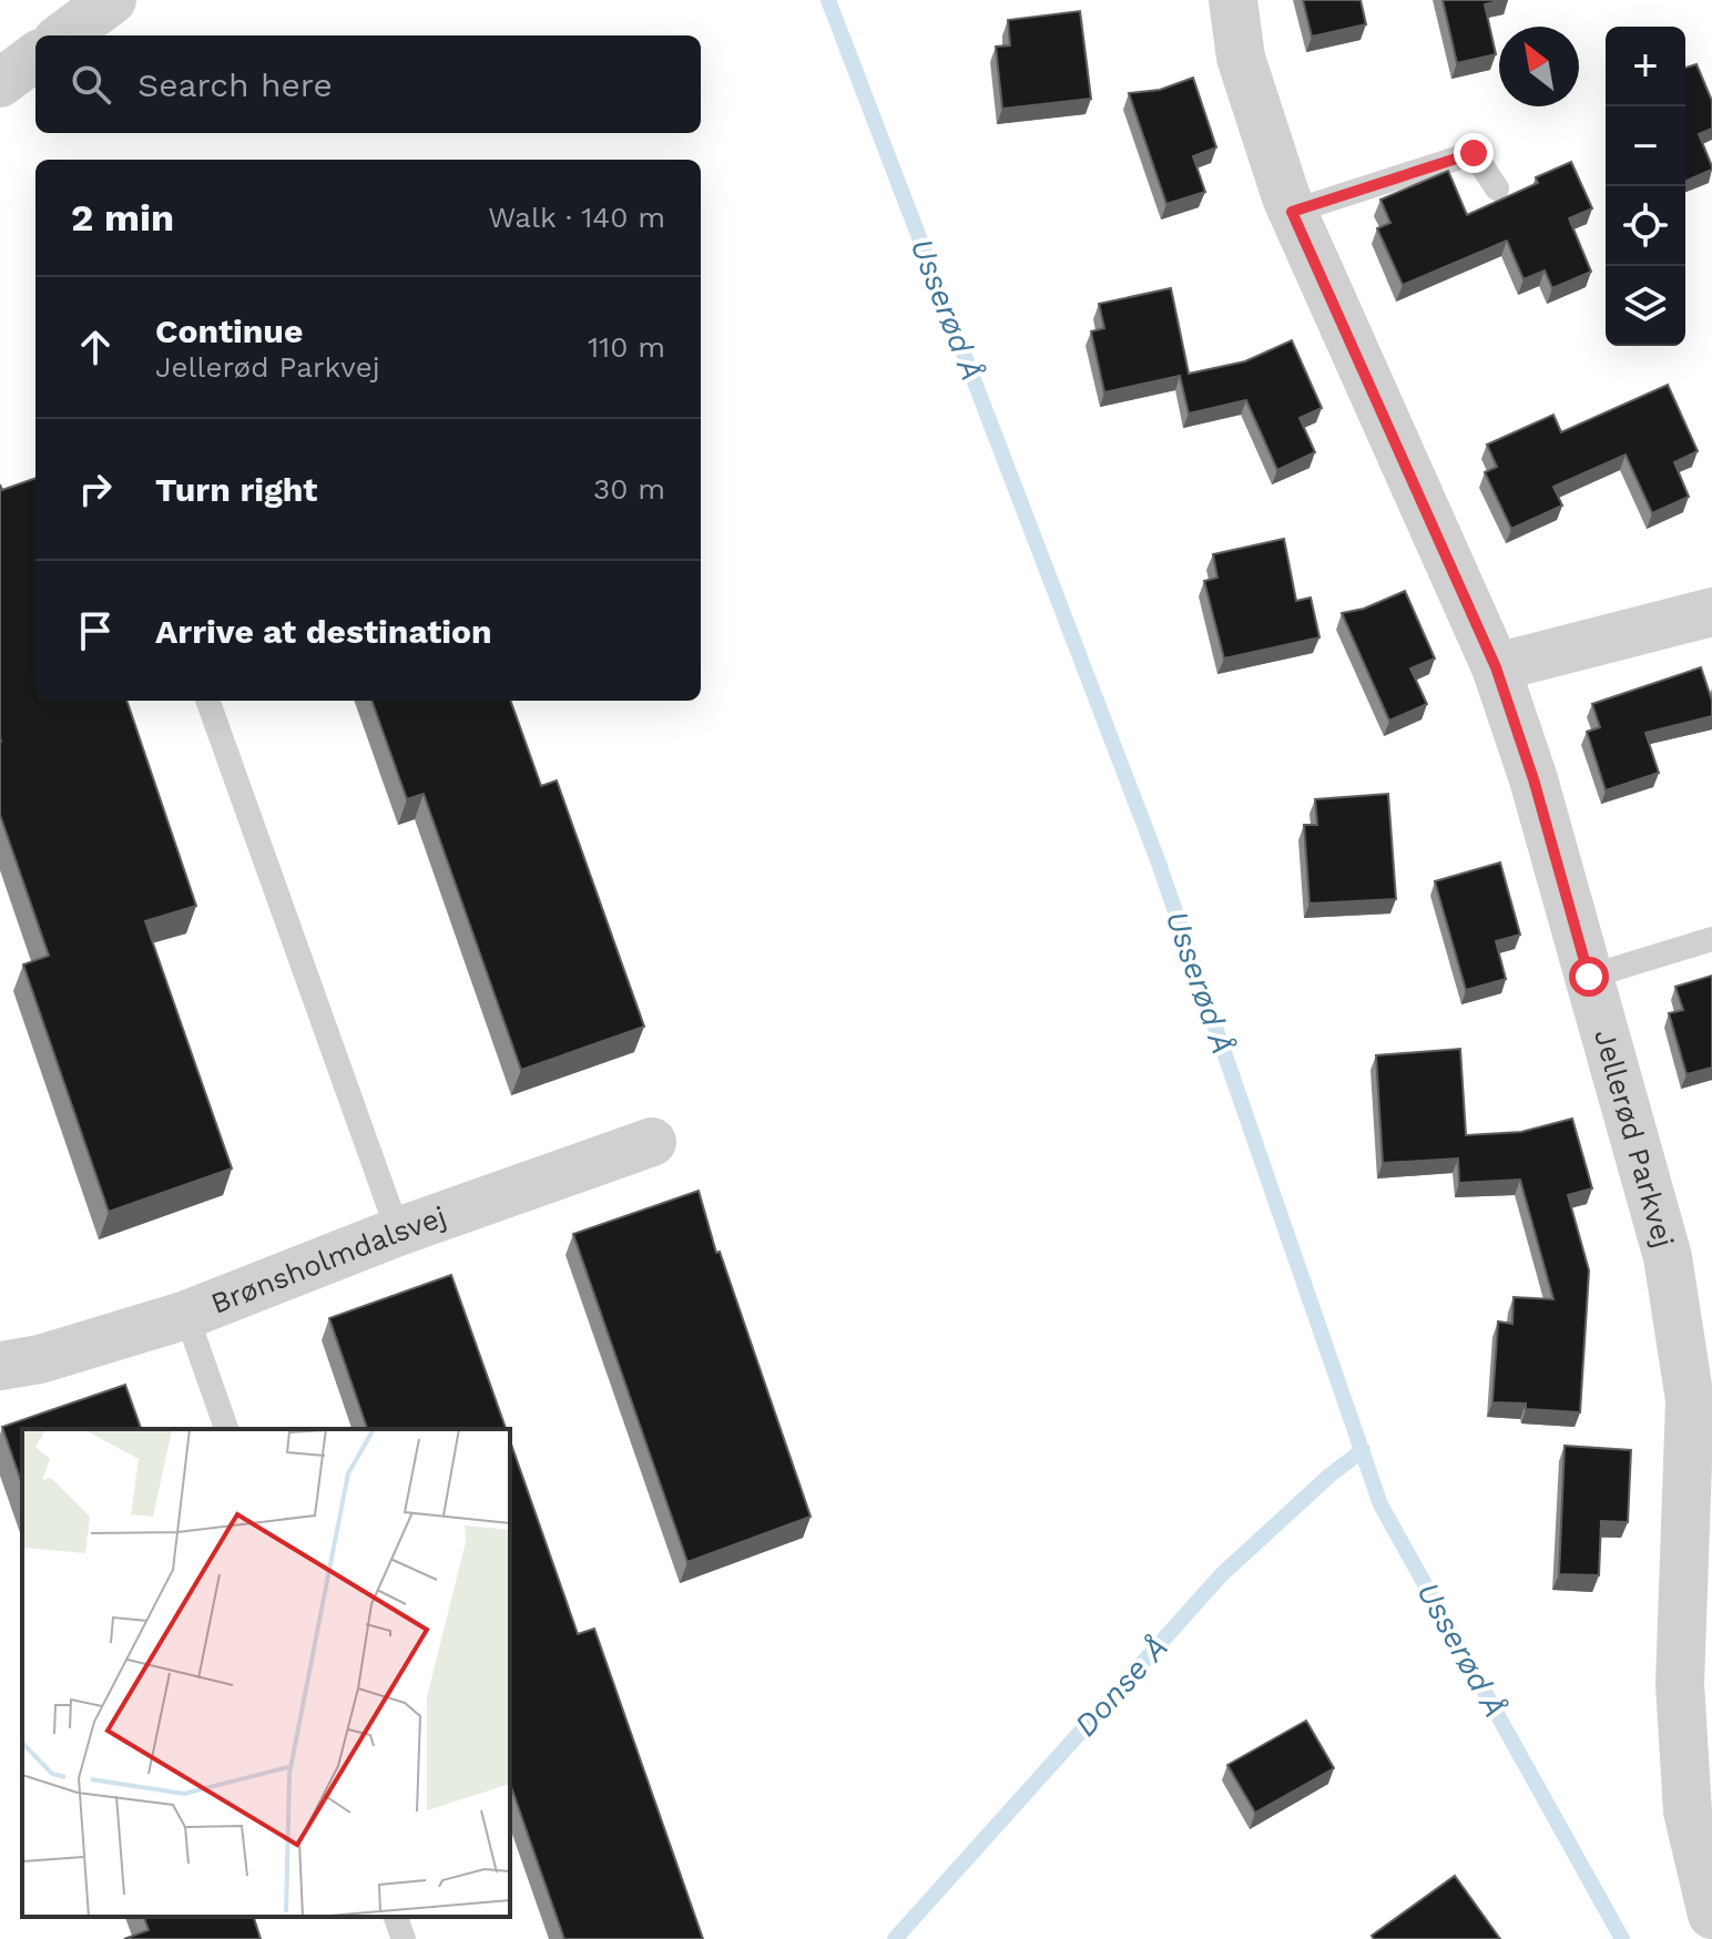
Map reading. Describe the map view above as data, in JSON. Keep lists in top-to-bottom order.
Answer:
{
  "streets": {
    "street": ["Jellerød Parkvej", "Brønsholmdalsvej"]
  },
  "water": ["Usserød Å", "Donse Å"],
  "north": "top left",
  "page": {
    "map_buttons": ["+", "−"],
    "search": "Search here",
    "heading": ["2 min", "Walk · 140 m"],
    "list": [
      ["Continue", "Jellerød Parkvej", "110 m"],
      ["Turn right", "30 m"],
      "Arrive at destination"
    ]
  }
}
